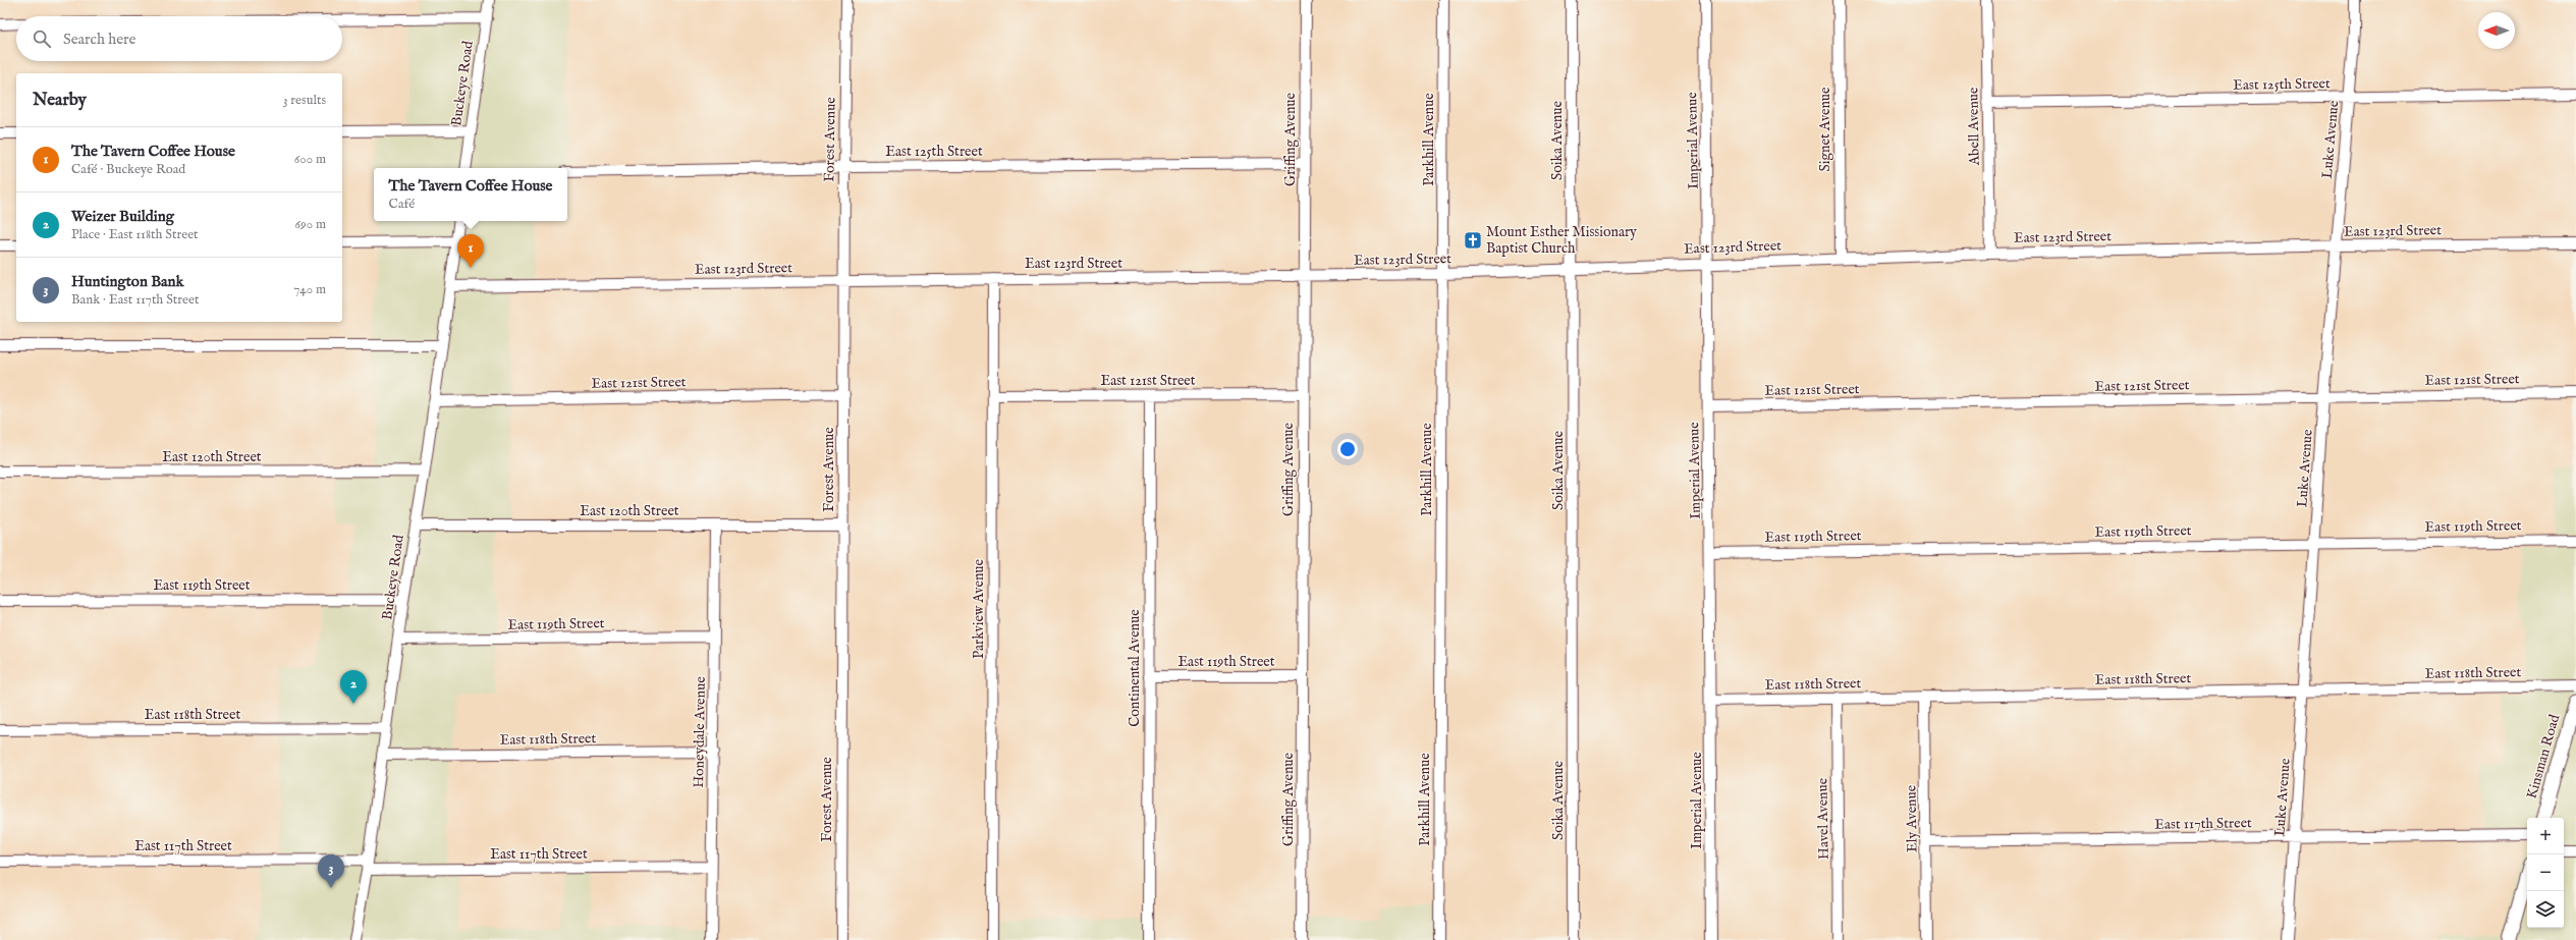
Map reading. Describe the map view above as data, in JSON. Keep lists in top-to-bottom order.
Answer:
{
  "streets": {
    "main road": ["Kinsman Road"],
    "street": [
      "Buckeye Road",
      "East 125th Street",
      "Abell Avenue",
      "Signet Avenue",
      "Forest Avenue",
      "Griffing Avenue",
      "Parkhill Avenue",
      "Luke Avenue",
      "Soika Avenue",
      "Imperial Avenue",
      "East 123rd Street",
      "East 121st Street",
      "East 120th Street",
      "East 119th Street",
      "Parkview Avenue",
      "Continental Avenue",
      "East 118th Street",
      "Honeydale Avenue",
      "Havel Avenue",
      "Ely Avenue",
      "East 117th Street"
    ]
  },
  "crossings": [
    ["Buckeye Road", "East 123rd Street"],
    ["Buckeye Road", "East 121st Street"],
    ["Buckeye Road", "East 120th Street"],
    ["Buckeye Road", "East 119th Street"],
    ["Buckeye Road", "East 118th Street"],
    ["Buckeye Road", "East 117th Street"],
    ["East 125th Street", "Abell Avenue"],
    ["East 125th Street", "Forest Avenue"],
    ["East 125th Street", "Griffing Avenue"],
    ["East 125th Street", "Luke Avenue"],
    ["Abell Avenue", "East 123rd Street"],
    ["Signet Avenue", "East 123rd Street"],
    ["Forest Avenue", "East 123rd Street"],
    ["Forest Avenue", "East 121st Street"],
    ["Forest Avenue", "East 120th Street"],
    ["Griffing Avenue", "East 123rd Street"],
    ["Griffing Avenue", "East 121st Street"],
    ["Griffing Avenue", "East 119th Street"],
    ["Parkhill Avenue", "East 123rd Street"],
    ["Luke Avenue", "East 123rd Street"],
    ["Luke Avenue", "East 121st Street"],
    ["Luke Avenue", "East 119th Street"],
    ["Luke Avenue", "East 118th Street"],
    ["Luke Avenue", "East 117th Street"],
    ["Soika Avenue", "East 123rd Street"],
    ["Imperial Avenue", "East 123rd Street"],
    ["Imperial Avenue", "East 121st Street"],
    ["Imperial Avenue", "East 119th Street"],
    ["Imperial Avenue", "East 118th Street"],
    ["East 123rd Street", "Parkview Avenue"],
    ["East 121st Street", "Parkview Avenue"],
    ["East 121st Street", "Continental Avenue"],
    ["East 120th Street", "Honeydale Avenue"],
    ["East 119th Street", "Continental Avenue"],
    ["East 119th Street", "Honeydale Avenue"],
    ["East 118th Street", "Honeydale Avenue"],
    ["East 118th Street", "Havel Avenue"],
    ["East 118th Street", "Ely Avenue"],
    ["Honeydale Avenue", "East 117th Street"],
    ["Ely Avenue", "East 117th Street"]
  ],
  "places": {
    "church": ["Mount Esther Missionary Baptist Church"]
  },
  "north": "left",
  "page": {
    "search": "Search here",
    "heading": ["Nearby", "3 results"],
    "list": [
      {
        "mark": "1",
        "name": "The Tavern Coffee House",
        "note": "Café · Buckeye Road",
        "value": "600 m"
      },
      {
        "mark": "2",
        "name": "Weizer Building",
        "note": "Place · East 118th Street",
        "value": "690 m"
      },
      {
        "mark": "3",
        "name": "Huntington Bank",
        "note": "Bank · East 117th Street",
        "value": "740 m"
      }
    ],
    "popup": ["The Tavern Coffee House", "Café"],
    "pins": ["1", "2", "3"],
    "map_buttons": ["+", "−"]
  }
}
